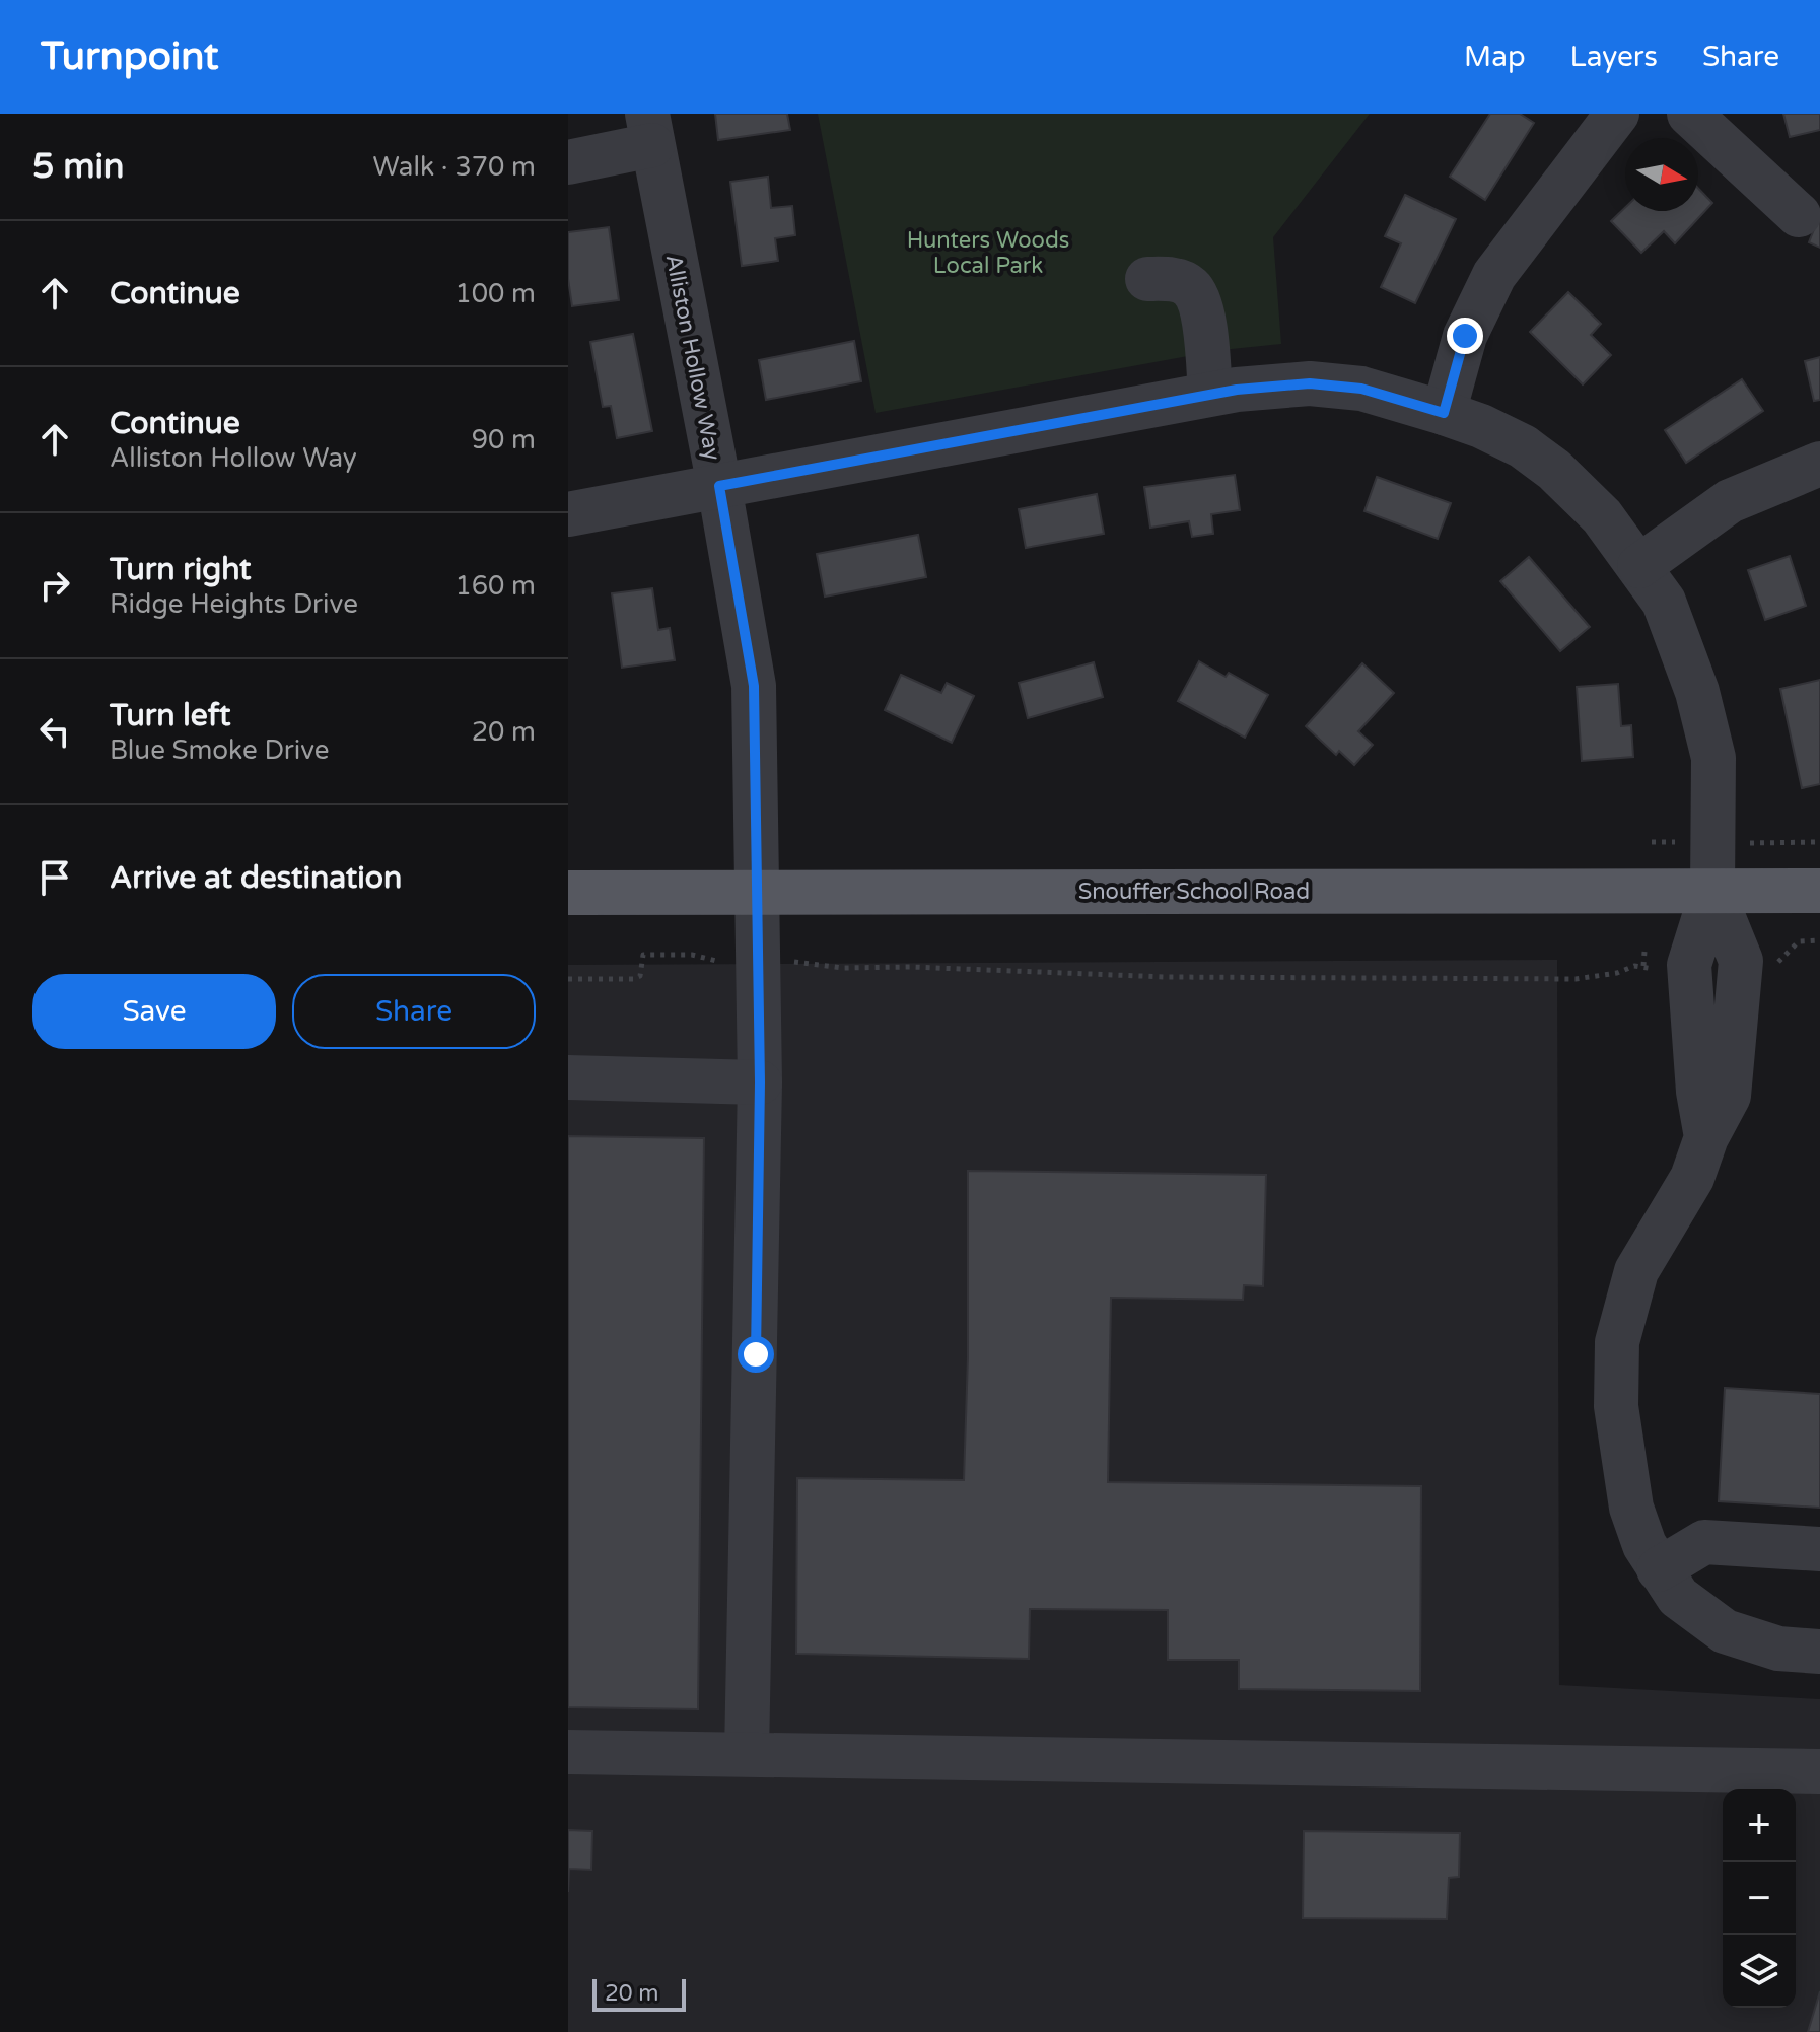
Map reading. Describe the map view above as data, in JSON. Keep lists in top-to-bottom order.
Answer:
{
  "streets": {
    "main road": ["Snouffer School Road"],
    "street": ["Alliston Hollow Way"]
  },
  "crossings": [
    ["Alliston Hollow Way", "Snouffer School Road"]
  ],
  "parks": ["Hunters Woods Local Park"],
  "scale_bar": "20 m",
  "north": "right",
  "page": {
    "header": "Turnpoint",
    "nav": ["Map", "Layers", "Share"],
    "heading": ["5 min", "Walk · 370 m"],
    "list": [
      ["Continue", "100 m"],
      ["Continue", "Alliston Hollow Way", "90 m"],
      ["Turn right", "Ridge Heights Drive", "160 m"],
      ["Turn left", "Blue Smoke Drive", "20 m"],
      "Arrive at destination"
    ],
    "buttons": ["Save", "Share"],
    "map_buttons": ["+", "−"],
    "scale": "20 m"
  }
}
